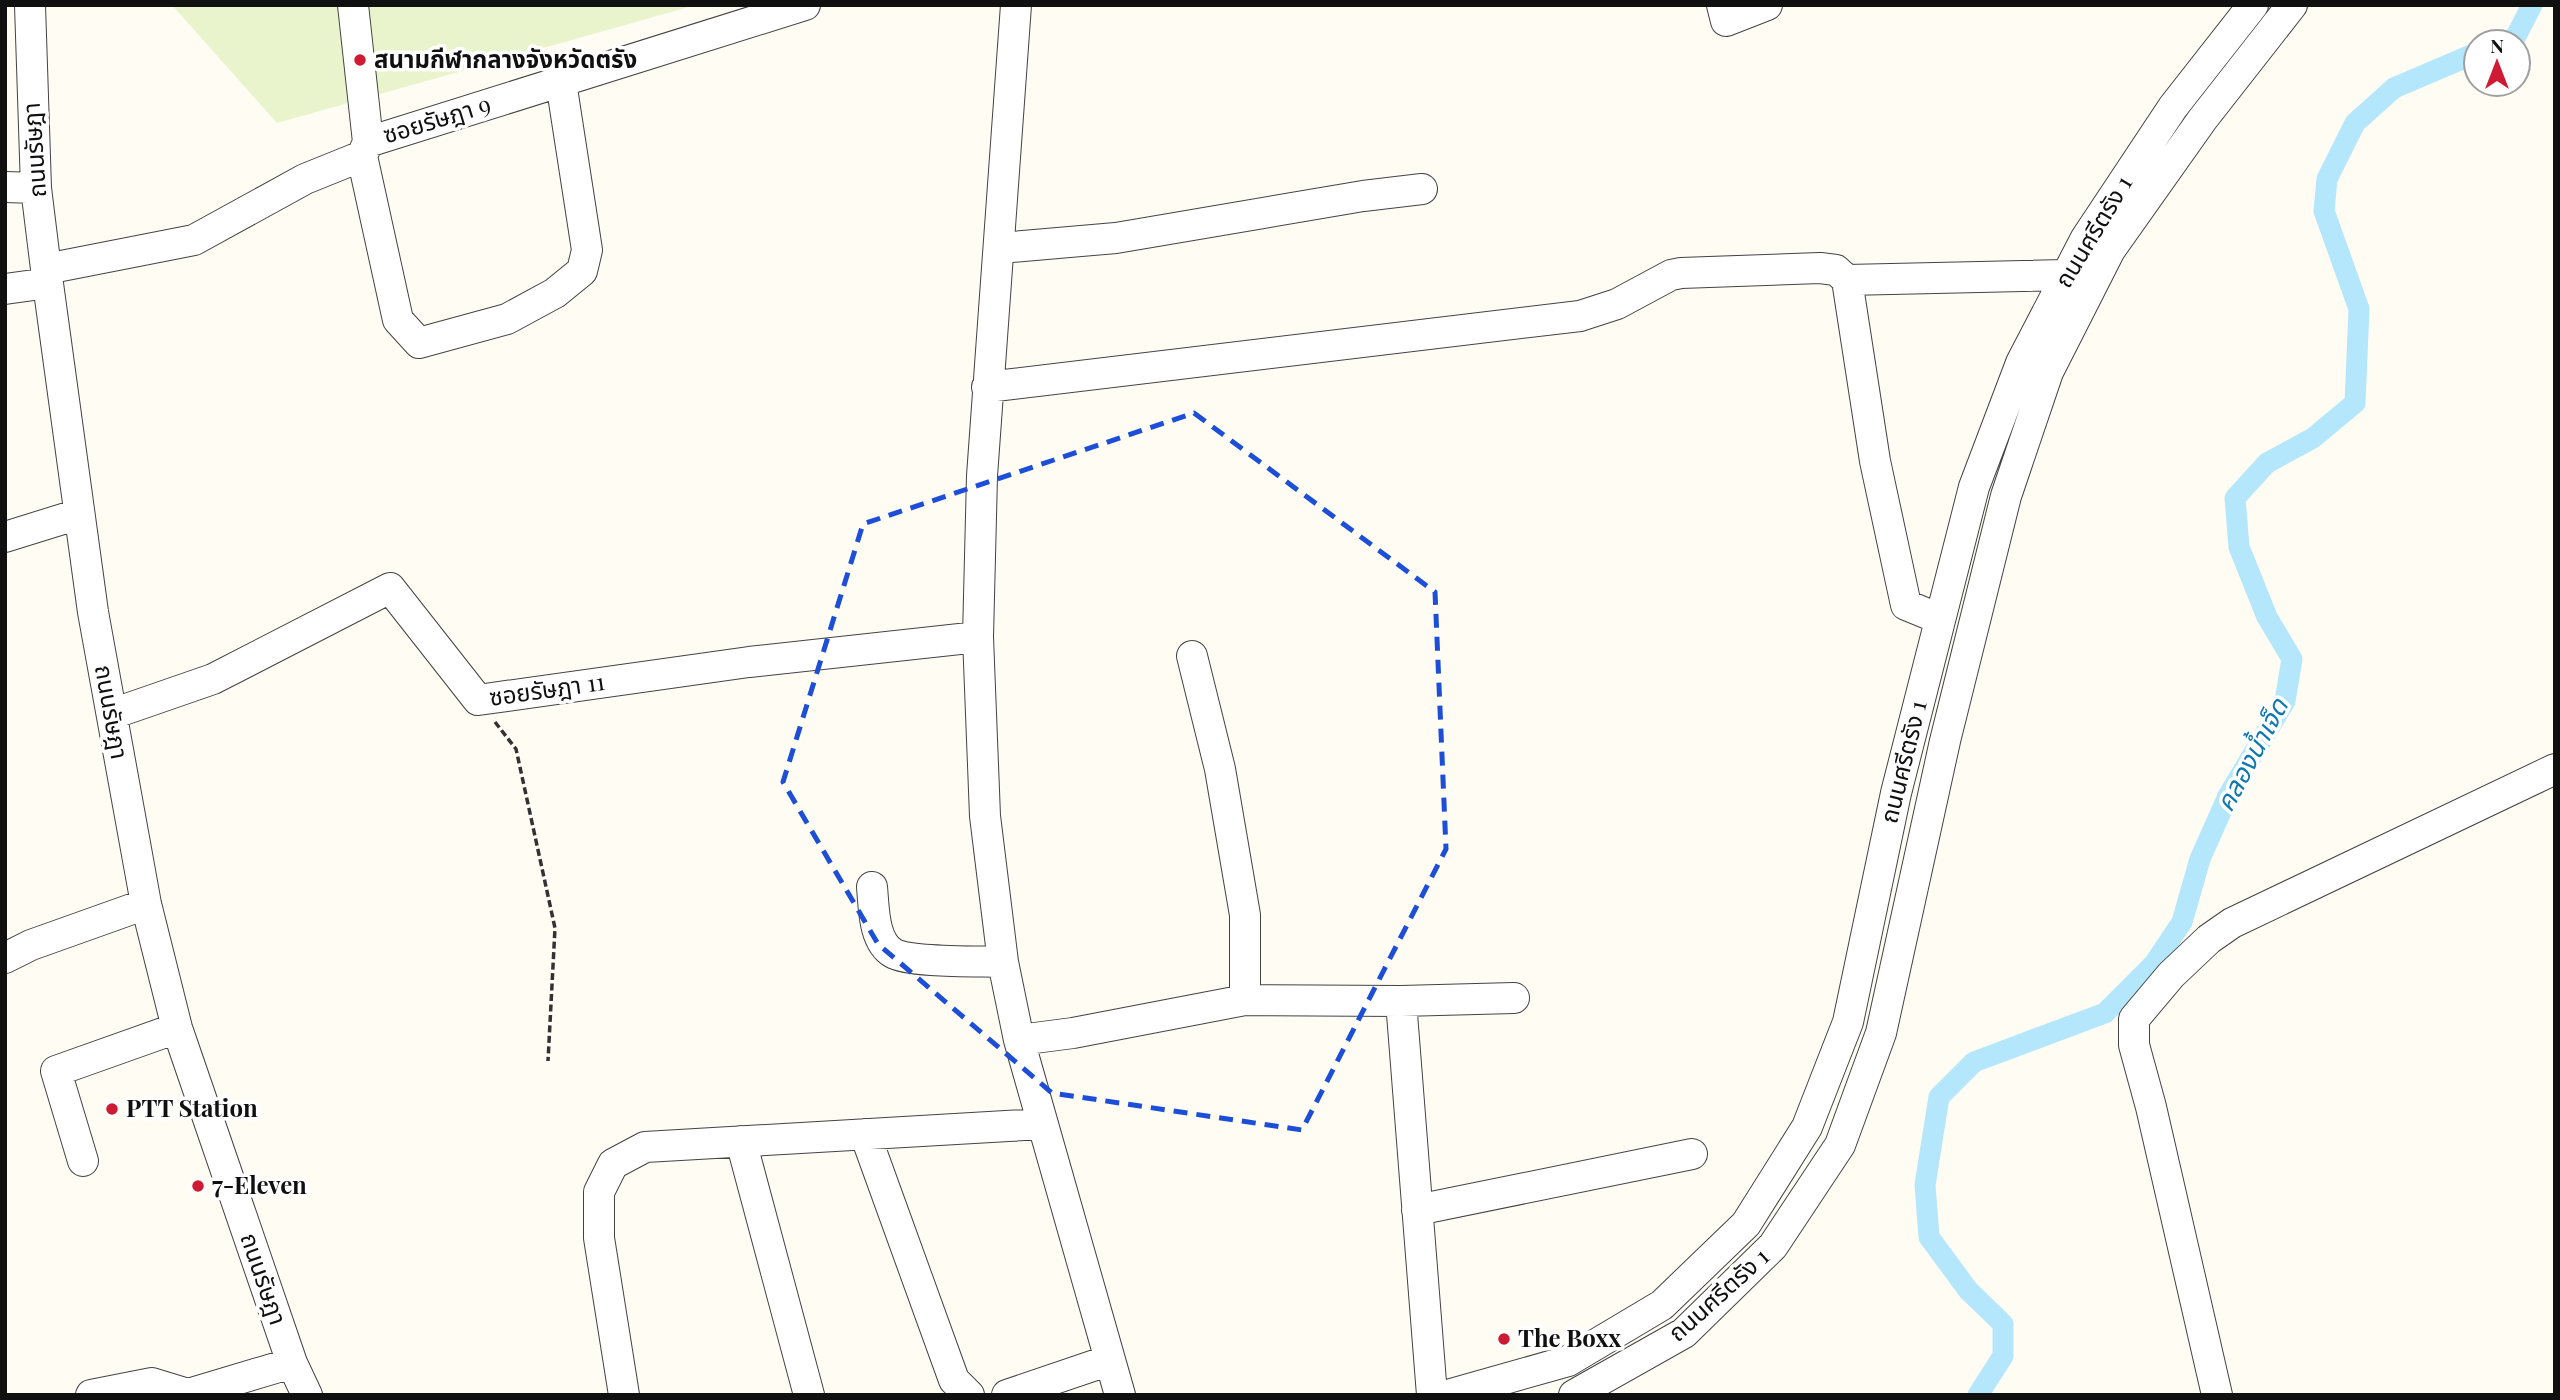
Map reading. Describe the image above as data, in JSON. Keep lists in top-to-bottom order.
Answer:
{
  "streets": {
    "street": [
      "ซอยรัษฎา 9",
      "ถนนรัษฎา",
      "ถนนศรีตรัง 1",
      "ซอยรัษฎา 11"
    ]
  },
  "crossings": [
    ["ซอยรัษฎา 9", "ถนนรัษฎา"],
    ["ถนนรัษฎา", "ซอยรัษฎา 11"]
  ],
  "water": ["คลองน้ำเจ็ด"],
  "places": [
    "สนามกีฬากลางจังหวัดตรัง",
    "PTT Station",
    "7-Eleven",
    "The Boxx"
  ],
  "north": "top"
}
